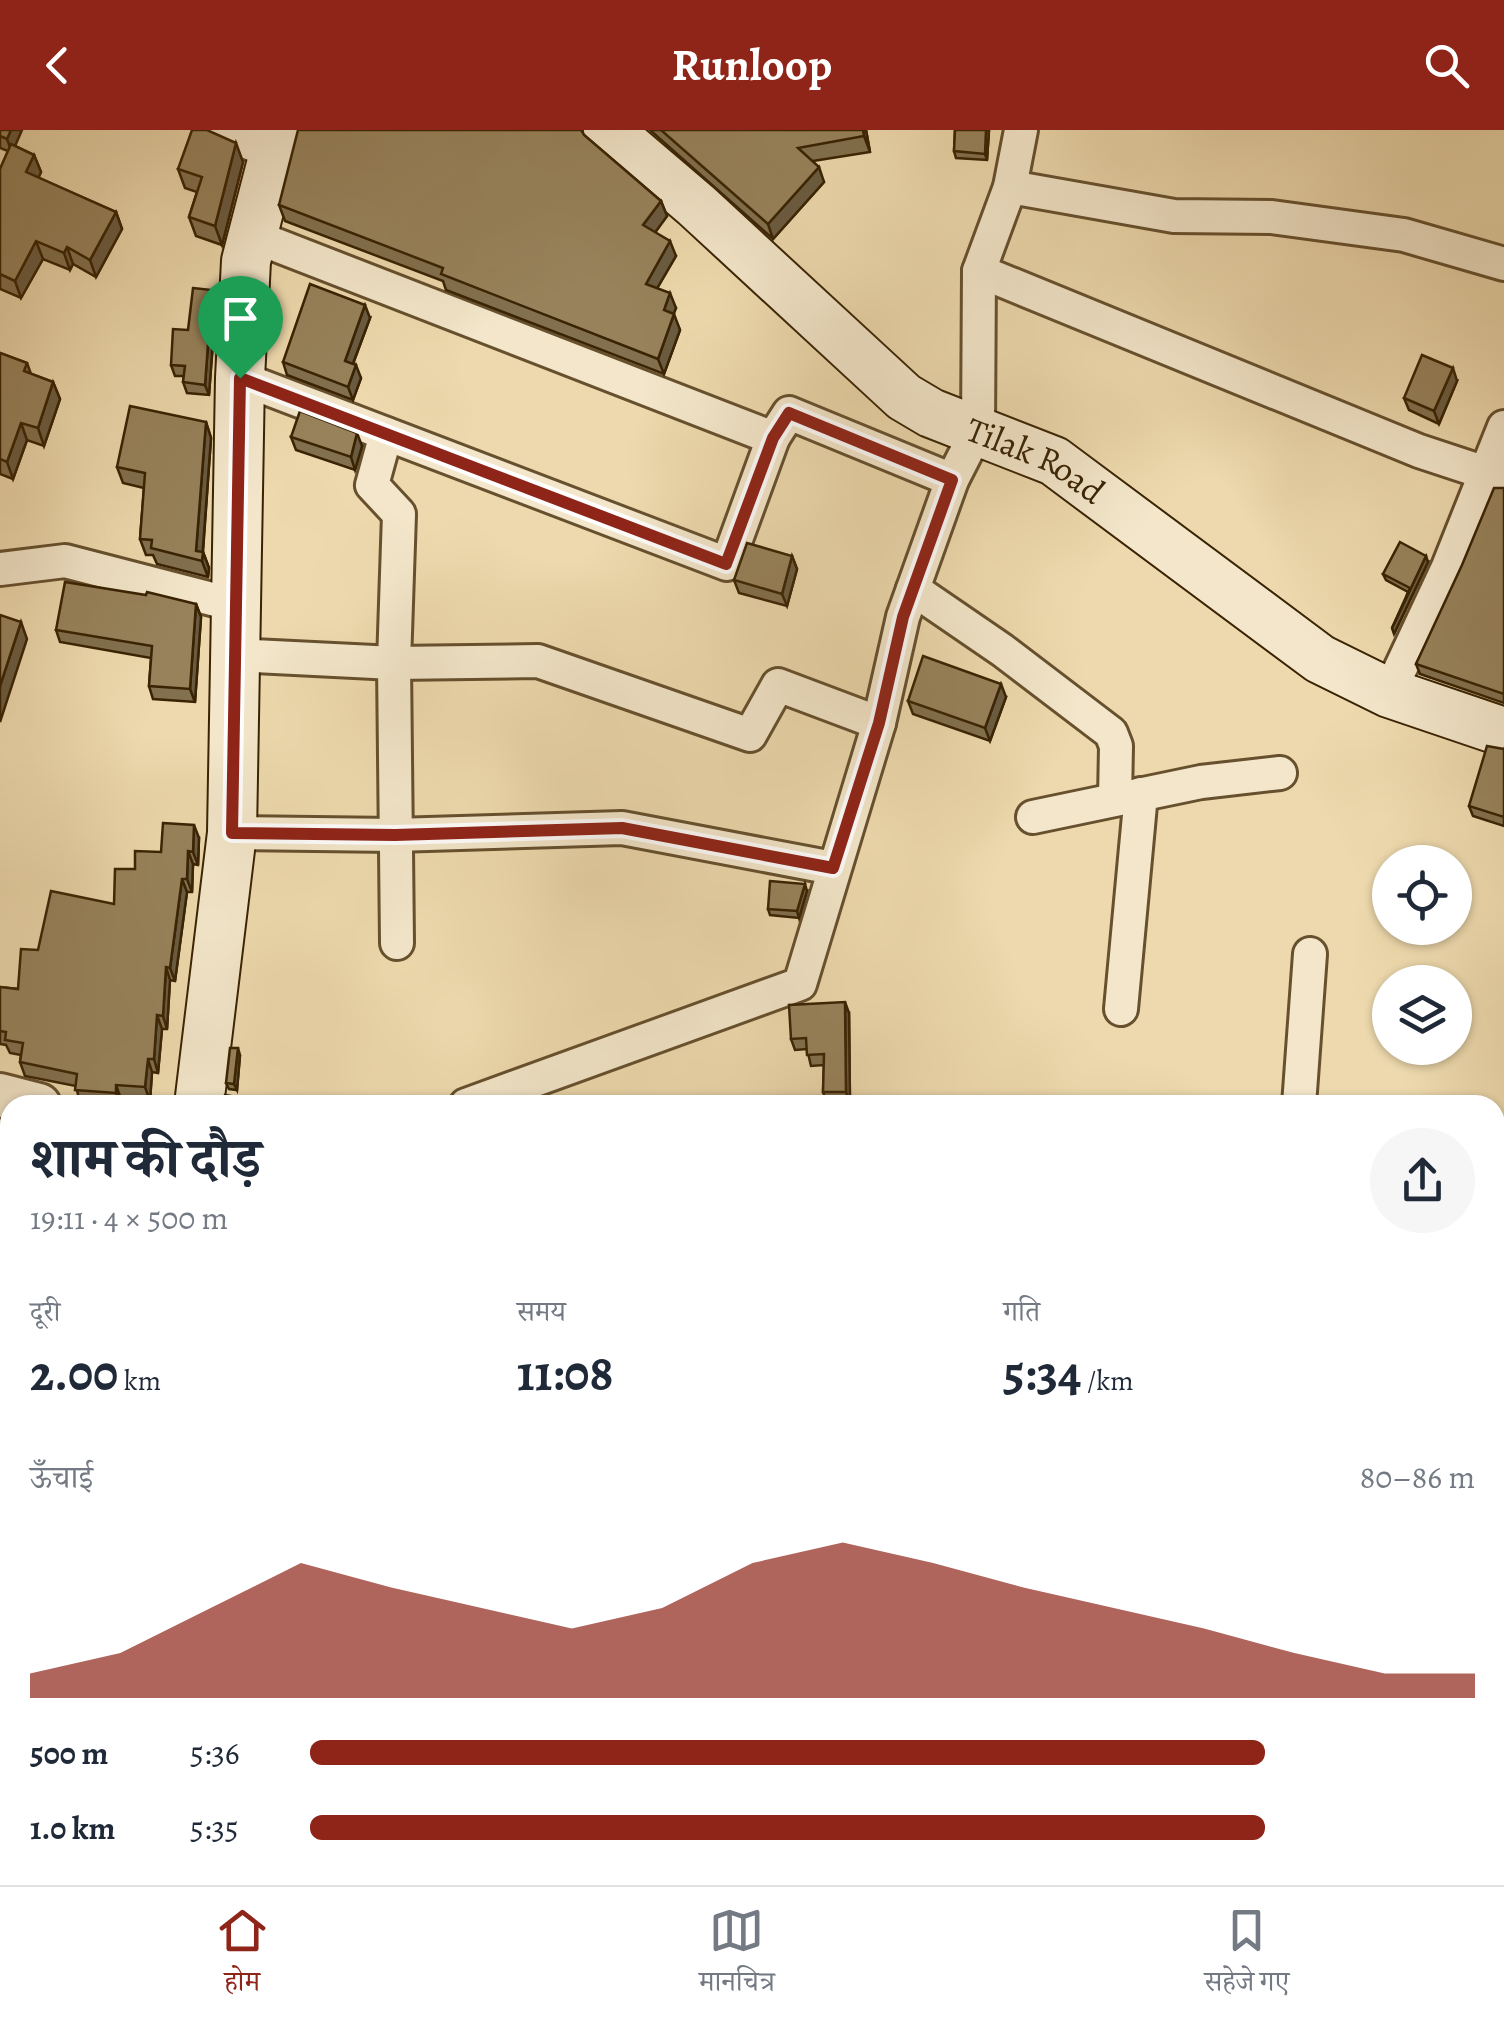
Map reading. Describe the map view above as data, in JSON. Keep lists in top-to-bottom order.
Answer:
{
  "streets": {
    "main road": ["Tilak Road"]
  },
  "page": {
    "header": "Runloop",
    "heading": ["शाम की दौड़", "19:11 · 4 × 500 m"],
    "stats": [
      ["दूरी", "2.00 km"],
      ["समय", "11:08"],
      ["गति", "5:34 /km"]
    ],
    "chart": ["ऊँचाई", "80–86 m"],
    "list": [
      {
        "name": "500 m",
        "note": "5:36"
      },
      {
        "name": "1.0 km",
        "note": "5:35"
      }
    ],
    "tabs": ["होम", "मानचित्र", "सहेजे गए"]
  }
}
